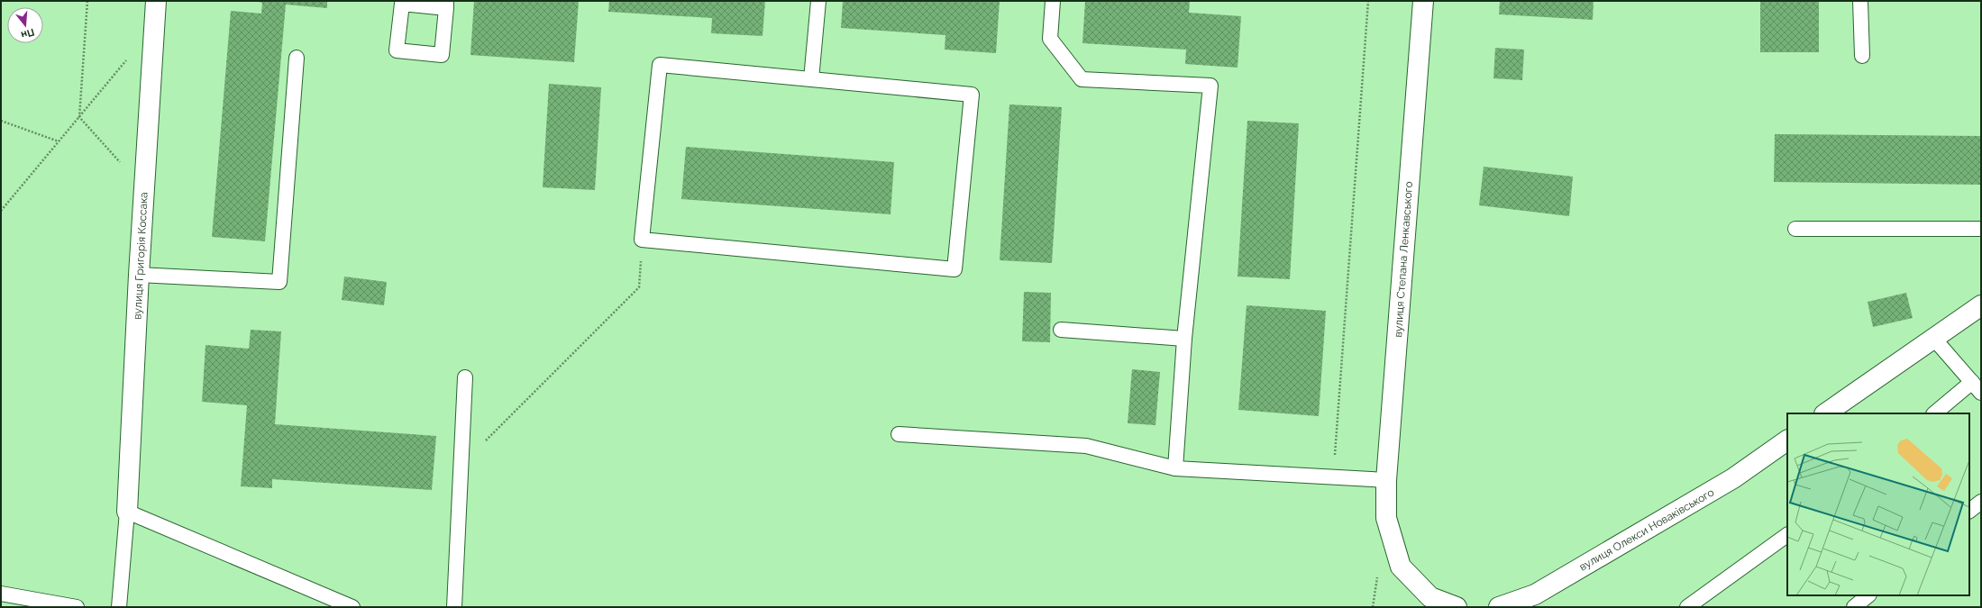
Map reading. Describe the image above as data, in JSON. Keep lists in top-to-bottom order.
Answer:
{
  "streets": {
    "street": ["вулиця Григорія Коссака", "вулиця Степана Ленкавського", "вулиця Олекси Новаківського"]
  },
  "north": "bottom"
}
